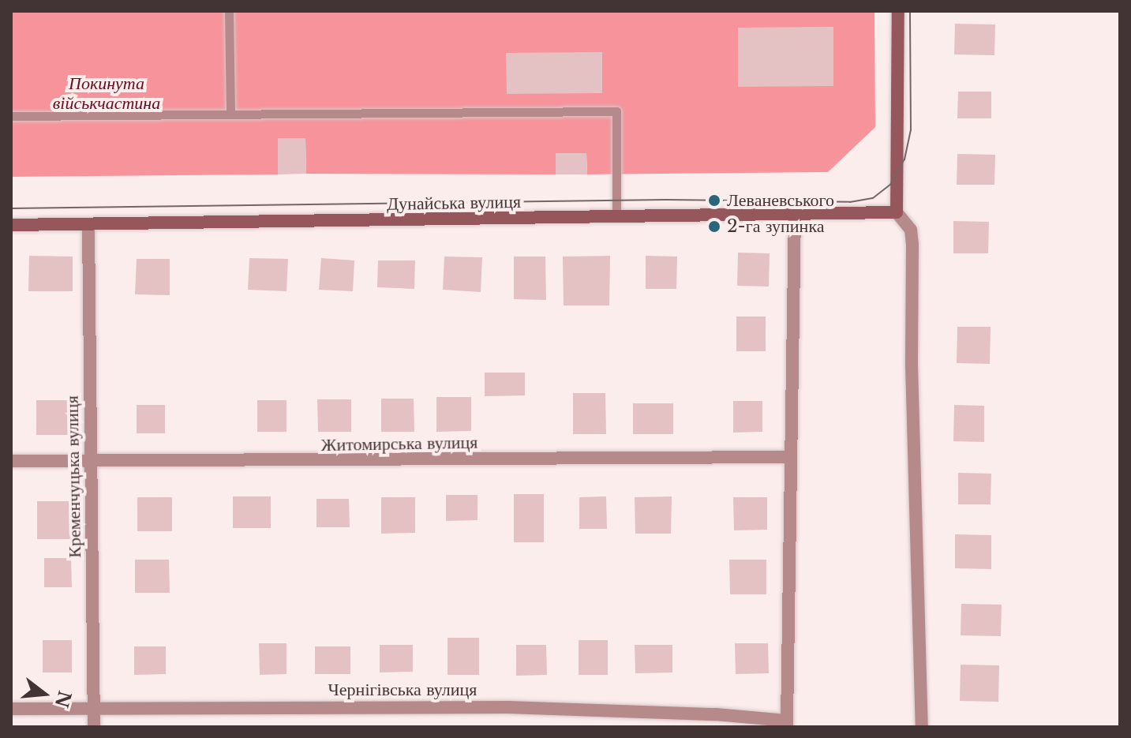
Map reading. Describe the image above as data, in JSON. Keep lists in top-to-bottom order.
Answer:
{
  "streets": {
    "street": [
      "Дунайська вулиця",
      "Житомирська вулиця",
      "Кременчуцька вулиця",
      "Чернігівська вулиця"
    ]
  },
  "crossings": [
    ["Дунайська вулиця", "Кременчуцька вулиця"],
    ["Житомирська вулиця", "Кременчуцька вулиця"],
    ["Кременчуцька вулиця", "Чернігівська вулиця"]
  ],
  "parks": ["Покинута військчастина"],
  "places": ["Леваневського", "2-га зупинка"],
  "north": "right"
}
